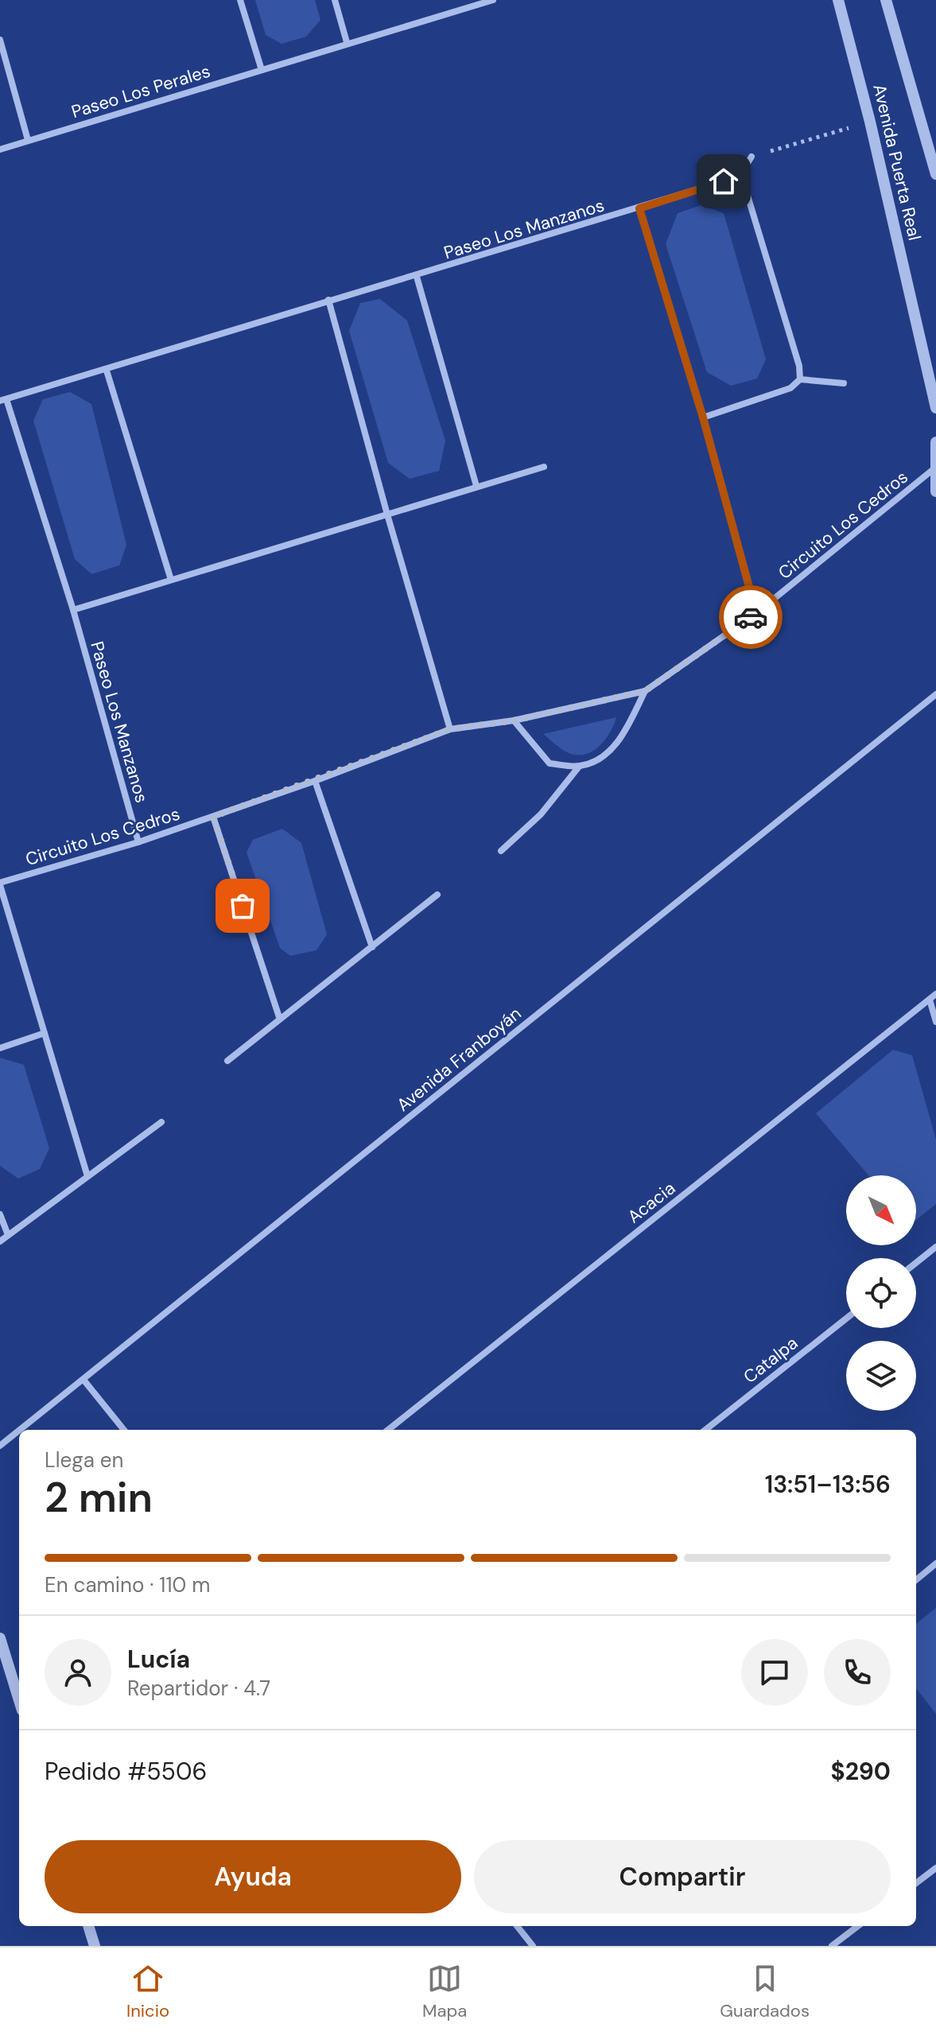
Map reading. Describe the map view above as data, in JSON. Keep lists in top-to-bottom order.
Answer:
{
  "streets": {
    "street": [
      "Paseo Los Perales",
      "Avenida Puerta Real",
      "Paseo Los Manzanos",
      "Circuito Los Cedros",
      "Avenida Franboyán",
      "Acacia",
      "Catalpa"
    ]
  },
  "crossings": [
    ["Paseo Los Manzanos", "Circuito Los Cedros"]
  ],
  "north": "bottom right",
  "page": {
    "heading": ["2 min", "Llega en", "13:51–13:56"],
    "panel": [
      "Lucía",
      "Repartidor · 4.7",
      "Pedido #5506",
      "$290"
    ],
    "bar": "En camino · 110 m",
    "buttons": ["Ayuda", "Compartir"],
    "tabs": ["Inicio", "Mapa", "Guardados"]
  }
}
